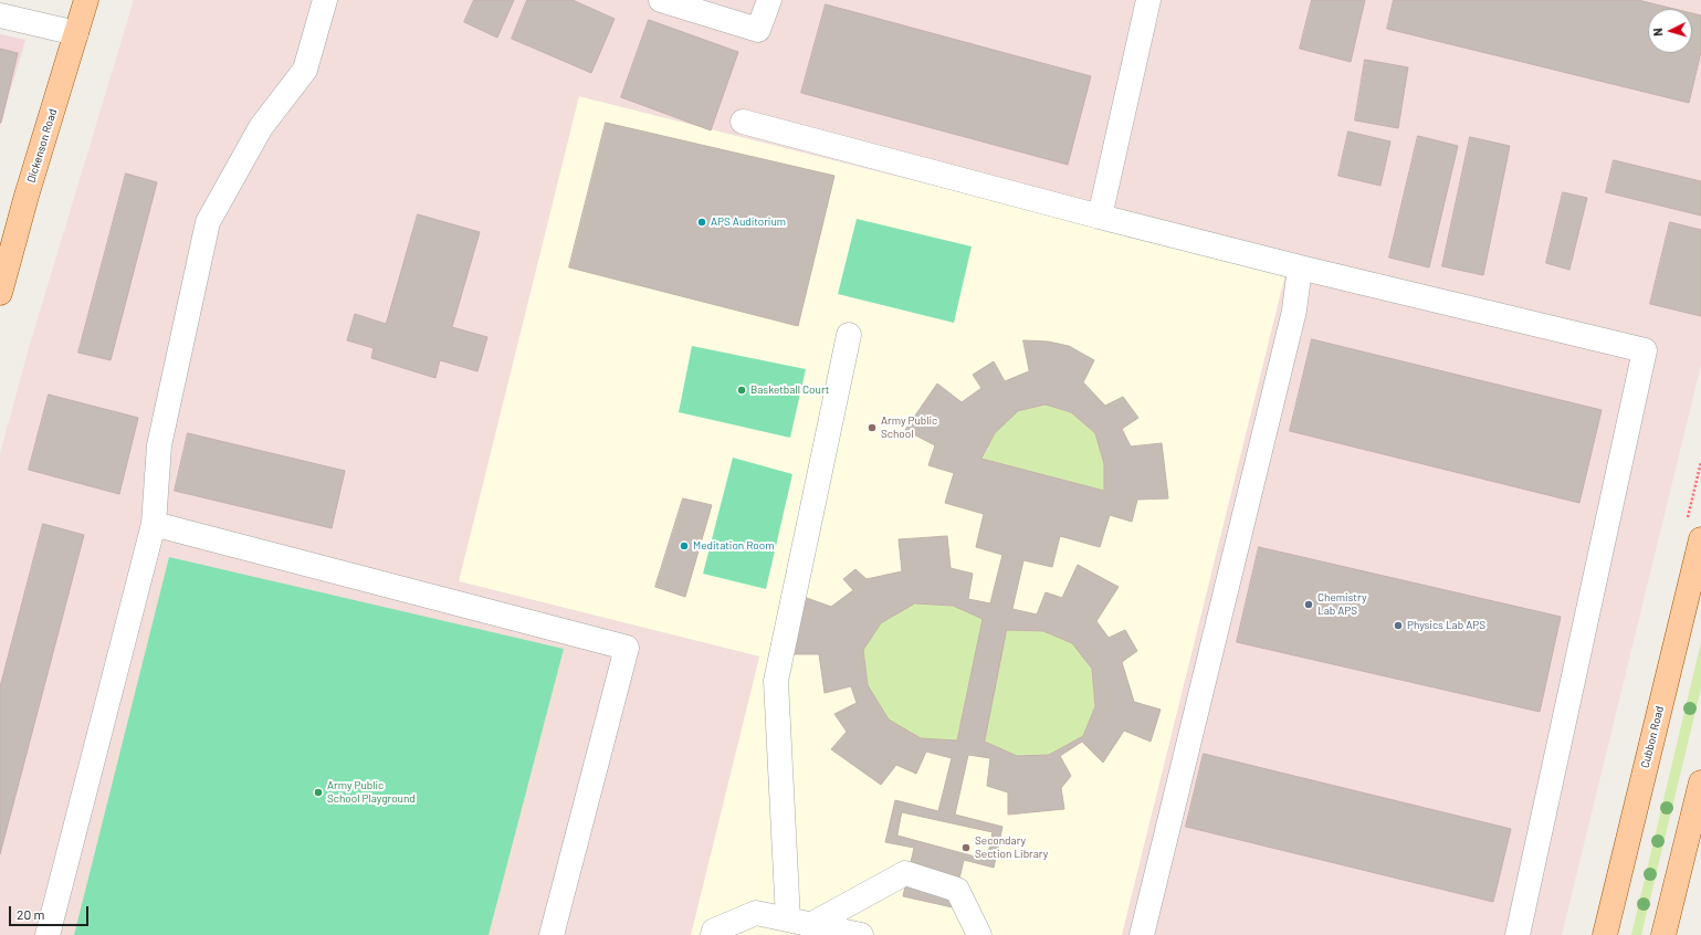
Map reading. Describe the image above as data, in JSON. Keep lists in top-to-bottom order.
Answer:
{
  "streets": {
    "main road": ["Dickenson Road", "Cubbon Road"]
  },
  "places": [
    "APS Auditorium",
    "Basketball Court",
    "Army Public School",
    "Meditation Room",
    "Chemistry Lab APS",
    "Physics Lab APS",
    "Army Public School Playground",
    "Secondary Section Library"
  ],
  "scale_bar": "20 m",
  "north": "left"
}
